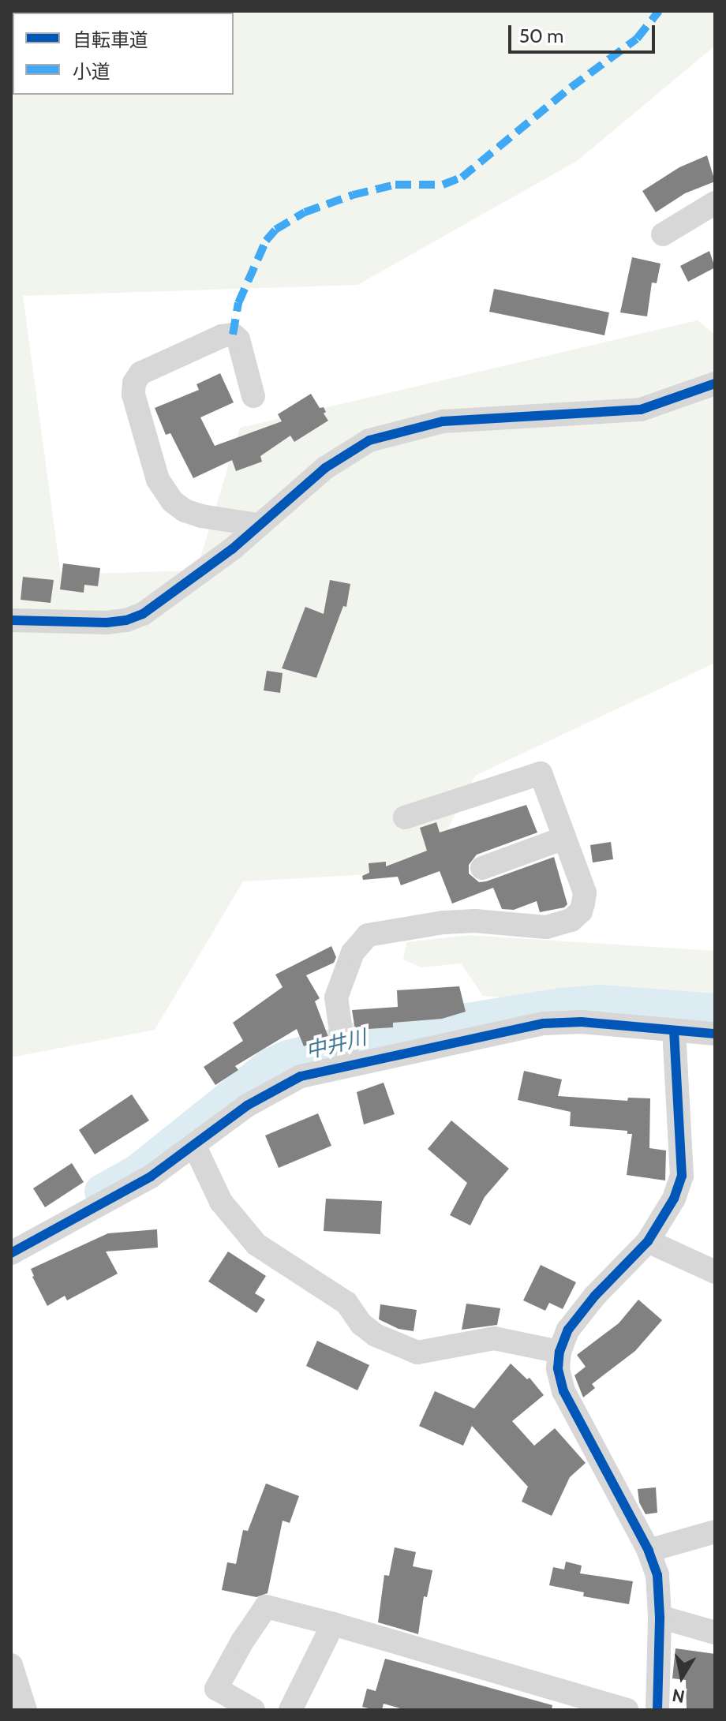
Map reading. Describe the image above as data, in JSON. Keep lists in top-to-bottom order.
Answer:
{
  "water": ["中井川"],
  "legend": ["自転車道", "小道"],
  "scale_bar": "50 m",
  "north": "bottom"
}
